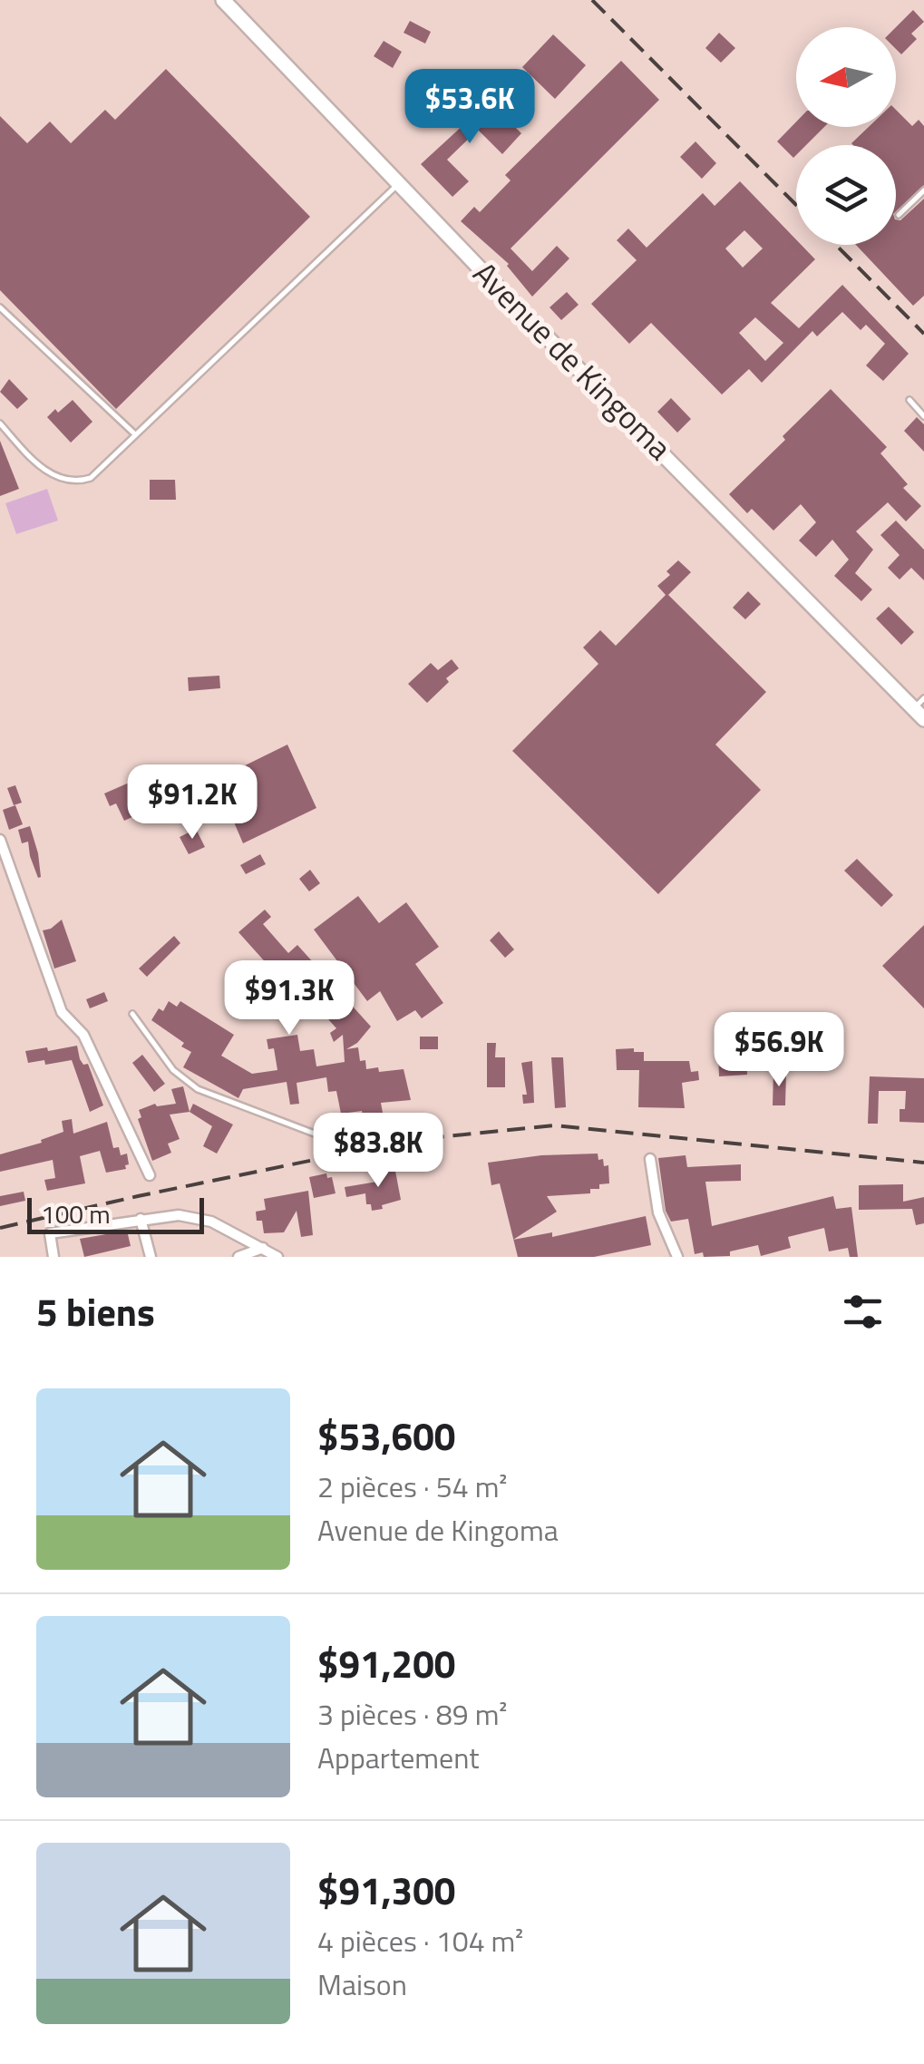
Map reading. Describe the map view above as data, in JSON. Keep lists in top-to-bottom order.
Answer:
{
  "streets": {
    "street": ["Avenue de Kingoma"]
  },
  "scale_bar": "100 m",
  "north": "left",
  "page": {
    "price": [
      "$53.6K",
      "$91.2K",
      "$91.3K",
      "$56.9K",
      "$83.8K"
    ],
    "scale": "100 m",
    "heading": "5 biens",
    "list": [
      {
        "name": "$53,600",
        "note": "2 pièces · 54 m² · Avenue de Kingoma"
      },
      {
        "name": "$91,200",
        "note": "3 pièces · 89 m² · Appartement"
      },
      {
        "name": "$91,300",
        "note": "4 pièces · 104 m² · Maison"
      }
    ]
  }
}
